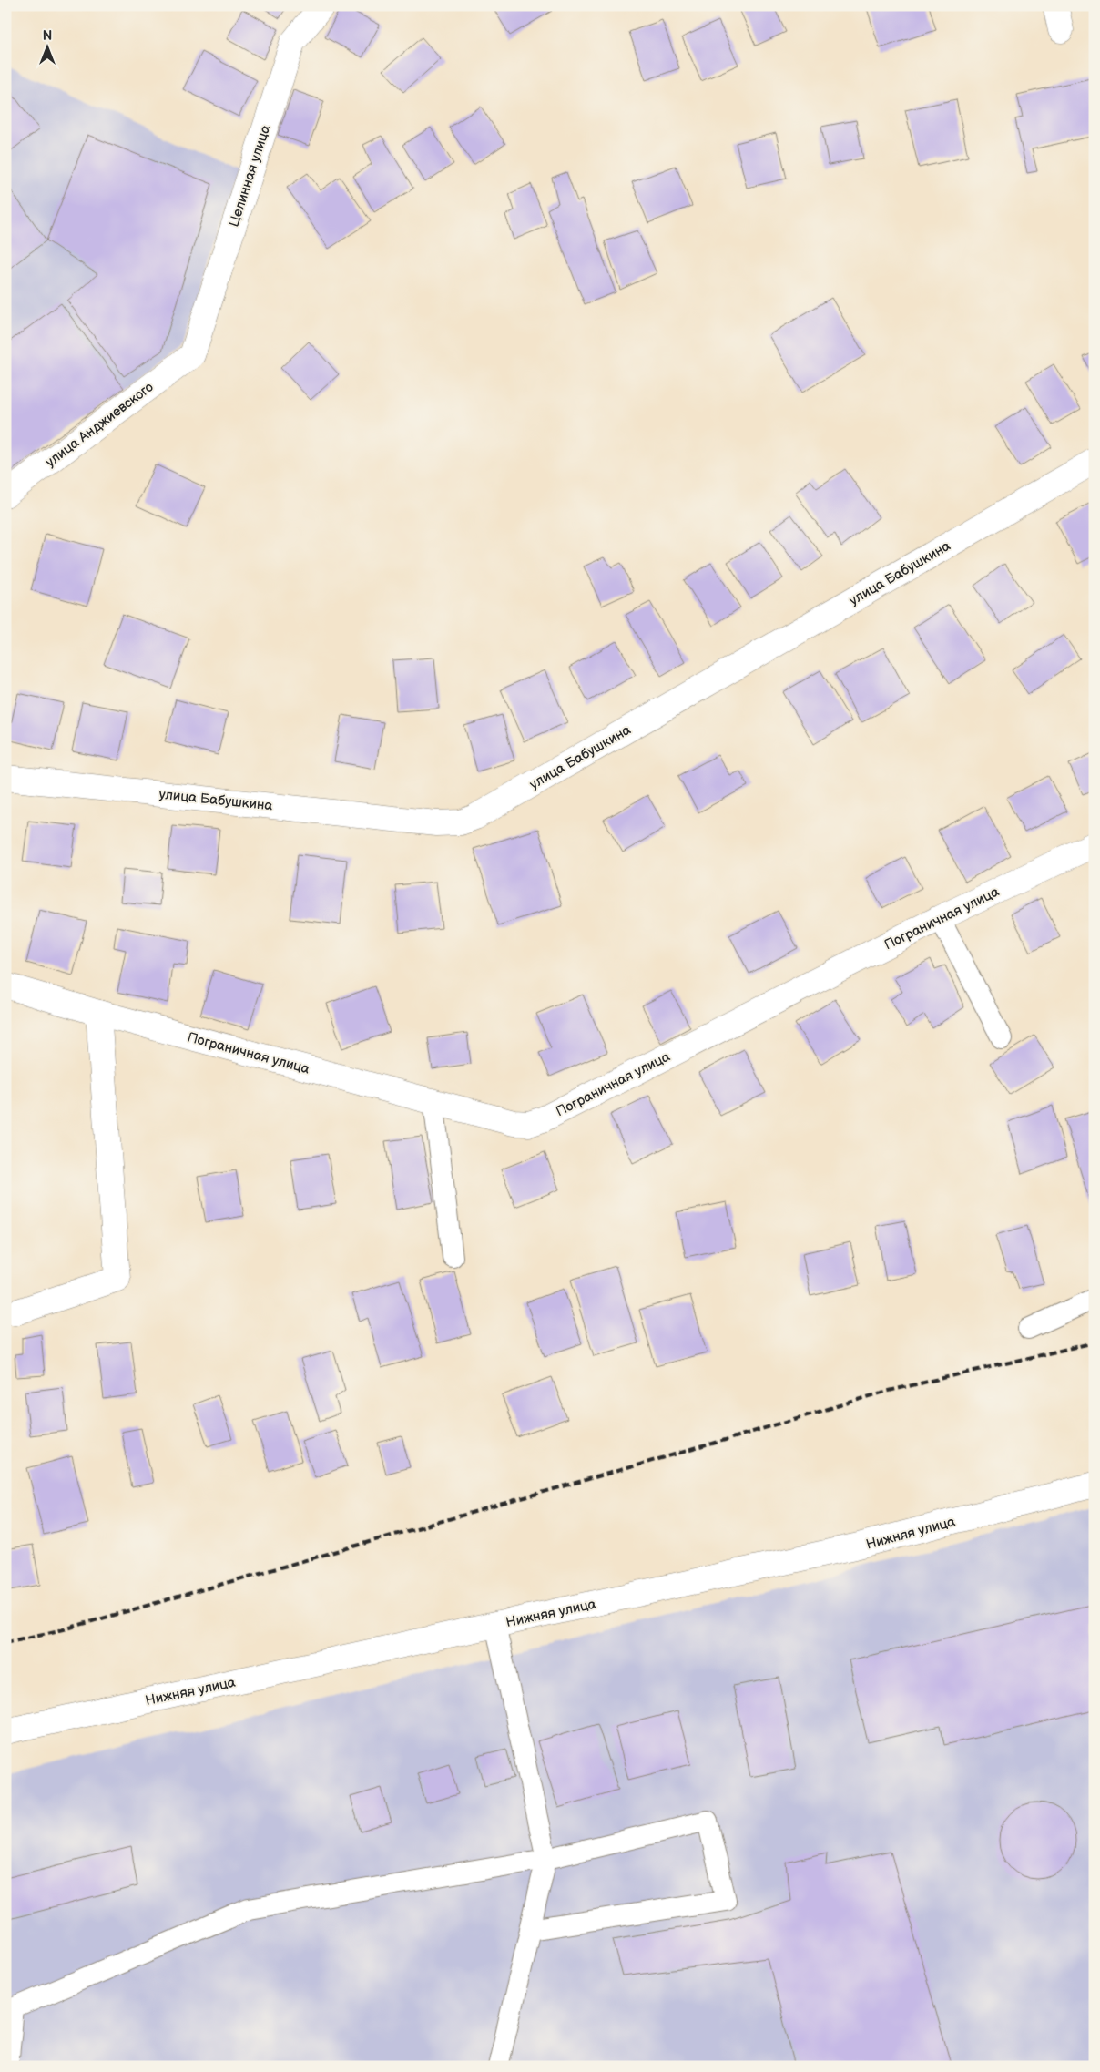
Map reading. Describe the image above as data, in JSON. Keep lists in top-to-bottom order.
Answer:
{
  "streets": {
    "street": [
      "Целинная улица",
      "улица Анджиевского",
      "улица Бабушкина",
      "Пограничная улица",
      "Нижняя улица"
    ]
  },
  "crossings": [
    ["Целинная улица", "улица Анджиевского"]
  ],
  "north": "top"
}
